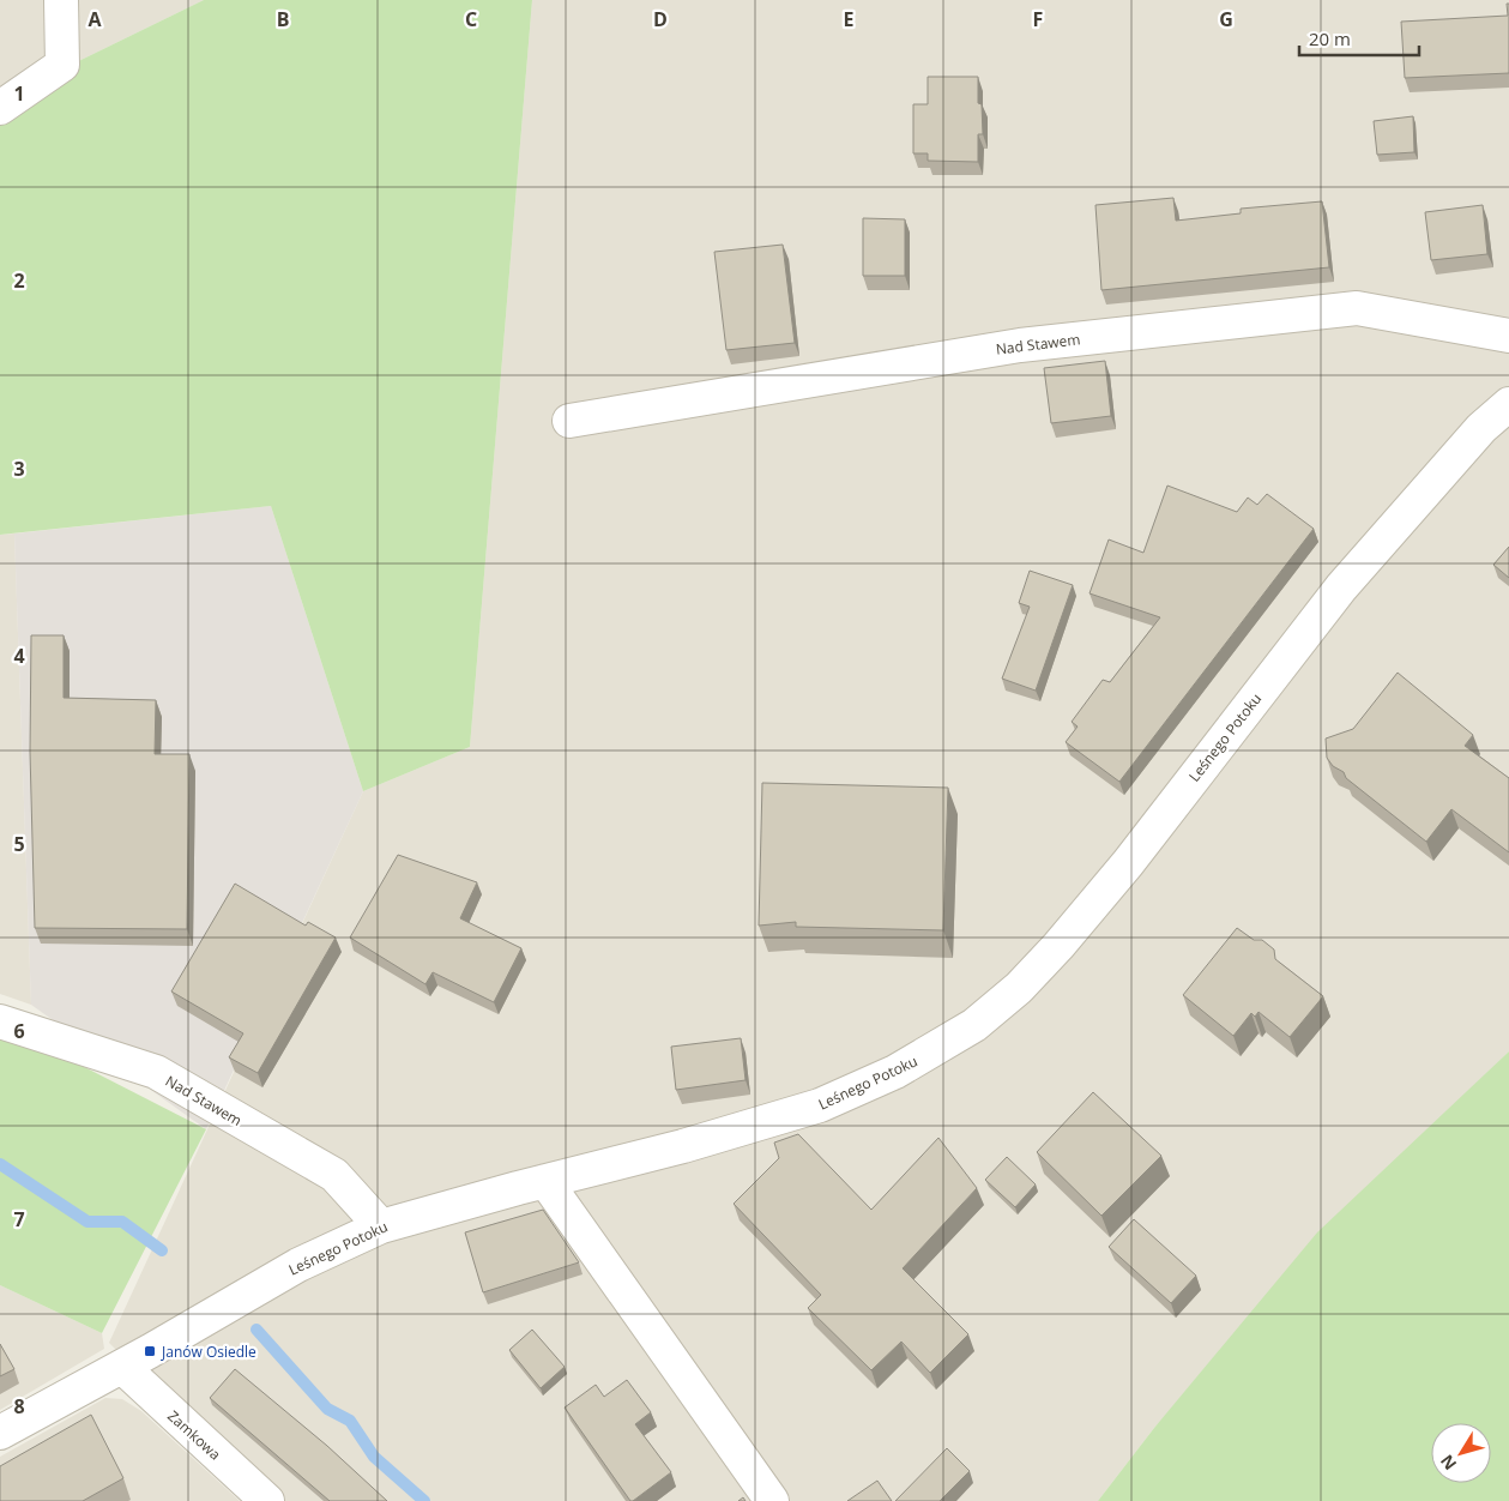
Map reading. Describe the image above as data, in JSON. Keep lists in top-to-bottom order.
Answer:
{
  "streets": {
    "street": ["Nad Stawem", "Leśnego Potoku", "Zamkowa"]
  },
  "crossings": [
    ["Nad Stawem", "Leśnego Potoku"],
    ["Leśnego Potoku", "Zamkowa"]
  ],
  "places": {
    "transit": ["Janów Osiedle"]
  },
  "scale_bar": "20 m",
  "north": "bottom left",
  "grid": {
    "columns": [
      "A",
      "B",
      "C",
      "D",
      "E",
      "F",
      "G"
    ],
    "rows": [
      "1",
      "2",
      "3",
      "4",
      "5",
      "6",
      "7",
      "8"
    ]
  }
}
